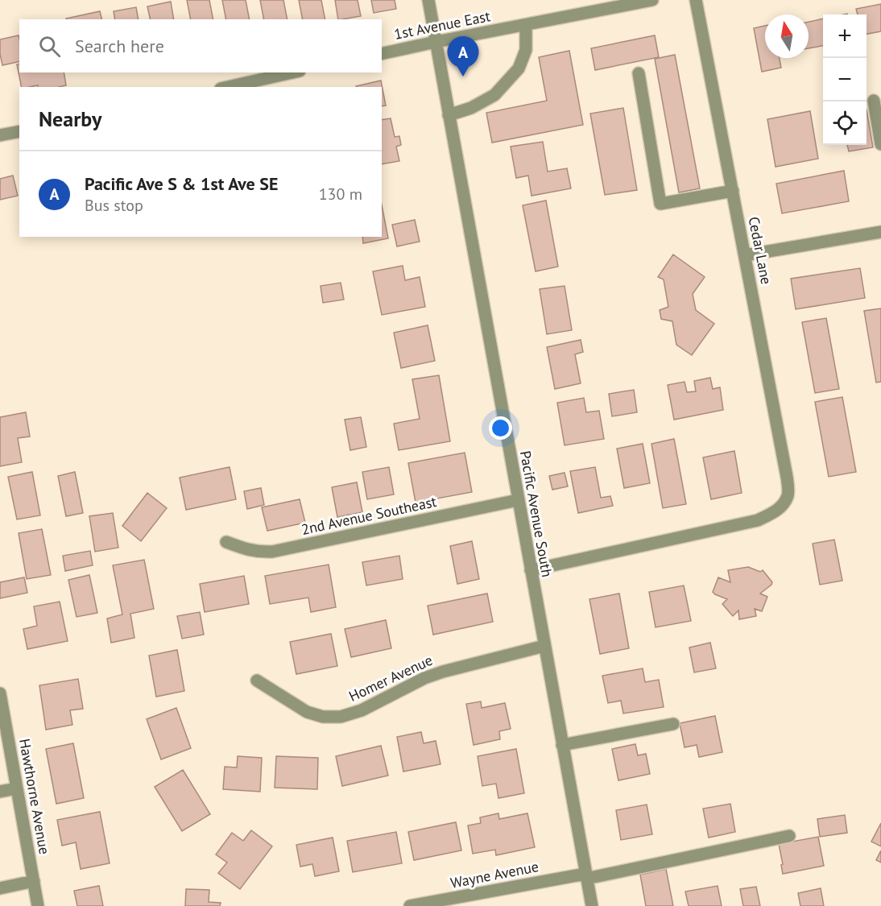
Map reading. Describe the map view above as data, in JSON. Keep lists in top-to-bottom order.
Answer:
{
  "streets": {
    "street": [
      "1st Avenue East",
      "Cedar Lane",
      "Pacific Avenue South",
      "2nd Avenue Southeast",
      "Homer Avenue",
      "Hawthorne Avenue",
      "Wayne Avenue"
    ]
  },
  "crossings": [
    ["1st Avenue East", "Pacific Avenue South"],
    ["Cedar Lane", "Pacific Avenue South"],
    ["Pacific Avenue South", "2nd Avenue Southeast"],
    ["Pacific Avenue South", "Homer Avenue"],
    ["Pacific Avenue South", "Wayne Avenue"]
  ],
  "north": "top",
  "page": {
    "map_buttons": ["+", "−"],
    "search": "Search here",
    "pins": "A",
    "heading": "Nearby",
    "list": [
      {
        "mark": "A",
        "name": "Pacific Ave S & 1st Ave SE",
        "note": "Bus stop",
        "value": "130 m"
      }
    ]
  }
}
